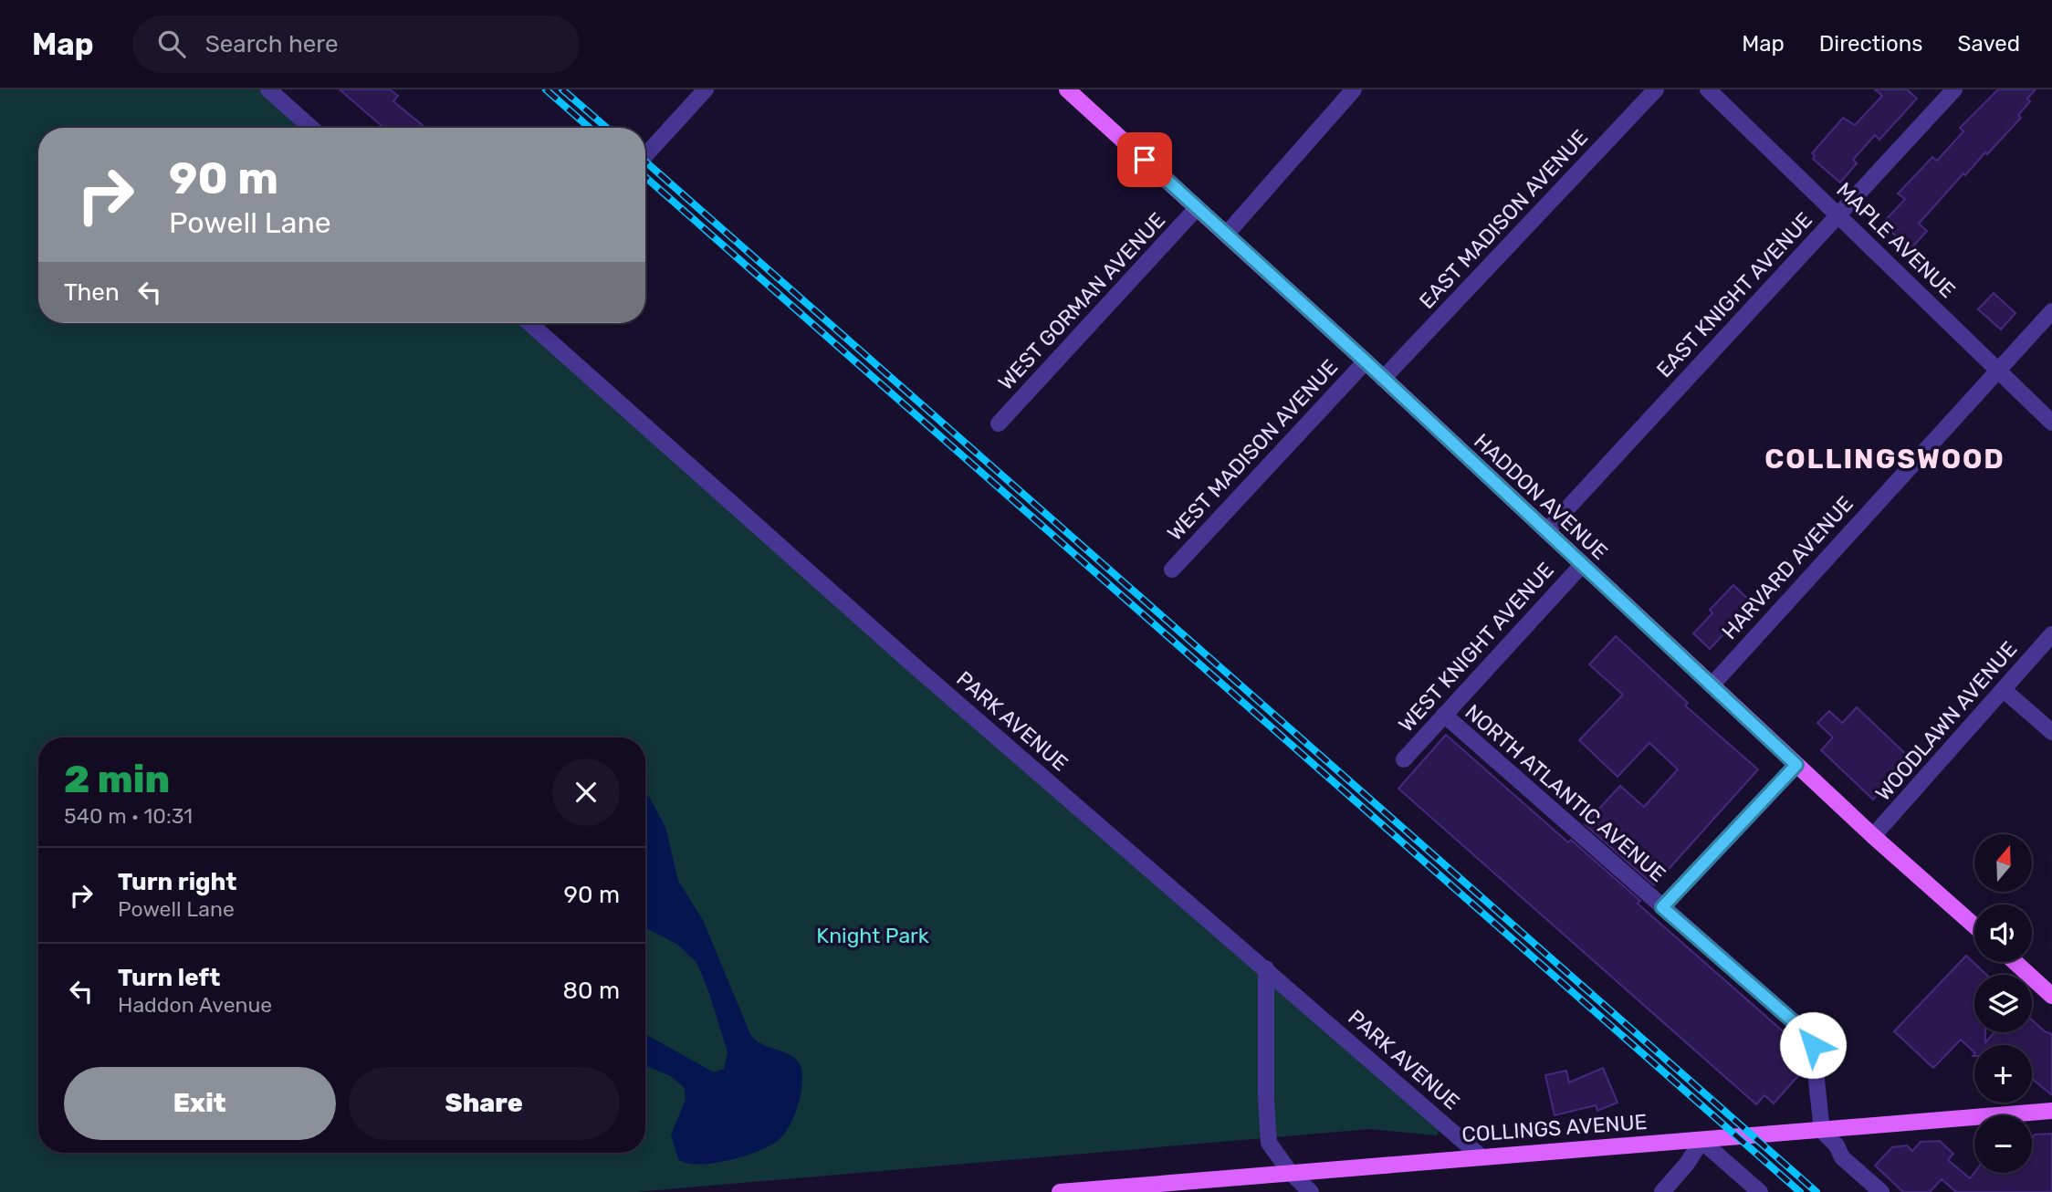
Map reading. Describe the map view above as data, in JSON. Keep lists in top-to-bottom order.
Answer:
{
  "streets": {
    "main road": ["HADDON AVENUE", "COLLINGS AVENUE"],
    "street": [
      "EAST MADISON AVENUE",
      "MAPLE AVENUE",
      "EAST KNIGHT AVENUE",
      "WEST GORMAN AVENUE",
      "WEST MADISON AVENUE",
      "HARVARD AVENUE",
      "WEST KNIGHT AVENUE",
      "PARK AVENUE",
      "WOODLAWN AVENUE",
      "NORTH ATLANTIC AVENUE"
    ]
  },
  "crossings": [
    ["EAST MADISON AVENUE", "HADDON AVENUE"],
    ["MAPLE AVENUE", "EAST KNIGHT AVENUE"],
    ["MAPLE AVENUE", "HARVARD AVENUE"],
    ["EAST KNIGHT AVENUE", "HADDON AVENUE"],
    ["WEST GORMAN AVENUE", "HADDON AVENUE"],
    ["WEST MADISON AVENUE", "HADDON AVENUE"],
    ["HADDON AVENUE", "HARVARD AVENUE"],
    ["HADDON AVENUE", "WEST KNIGHT AVENUE"],
    ["HADDON AVENUE", "WOODLAWN AVENUE"],
    ["WEST KNIGHT AVENUE", "NORTH ATLANTIC AVENUE"],
    ["PARK AVENUE", "COLLINGS AVENUE"],
    ["NORTH ATLANTIC AVENUE", "COLLINGS AVENUE"]
  ],
  "districts": ["COLLINGSWOOD"],
  "parks": ["Knight Park"],
  "north": "top",
  "page": {
    "header": "Map",
    "search": "Search here",
    "nav": ["Map", "Directions", "Saved"],
    "turn": ["90 m", "Powell Lane"],
    "then": "Then",
    "heading": ["2 min", "540 m · 10:31"],
    "map_buttons": ["+", "−"],
    "list": [
      {
        "name": "Turn right",
        "note": "Powell Lane",
        "value": "90 m"
      },
      {
        "name": "Turn left",
        "note": "Haddon Avenue",
        "value": "80 m"
      }
    ],
    "buttons": ["Exit", "Share"]
  }
}
